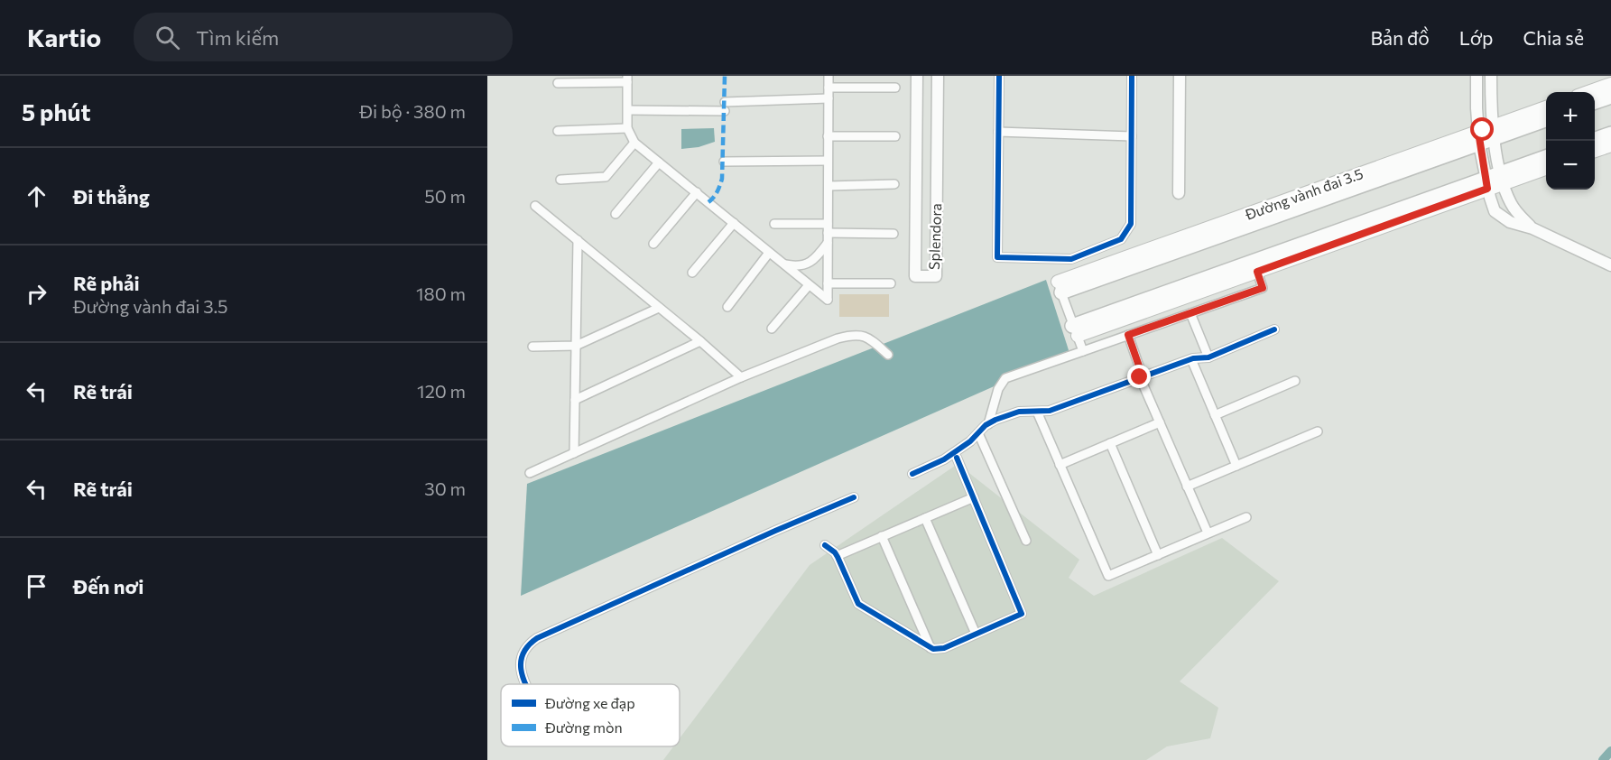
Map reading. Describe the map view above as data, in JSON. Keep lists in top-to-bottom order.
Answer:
{
  "streets": {
    "main road": ["Đường vành đai 3.5"],
    "street": ["Splendora"]
  },
  "legend": ["Đường xe đạp", "Đường mòn"],
  "page": {
    "header": "Kartio",
    "search": "Tìm kiếm",
    "nav": ["Bản đồ", "Lớp", "Chia sẻ"],
    "heading": ["5 phút", "Đi bộ · 380 m"],
    "map_buttons": ["+", "−"],
    "list": [
      ["Đi thẳng", "50 m"],
      ["Rẽ phải", "Đường vành đai 3.5", "180 m"],
      ["Rẽ trái", "120 m"],
      ["Rẽ trái", "30 m"],
      "Đến nơi"
    ]
  }
}
